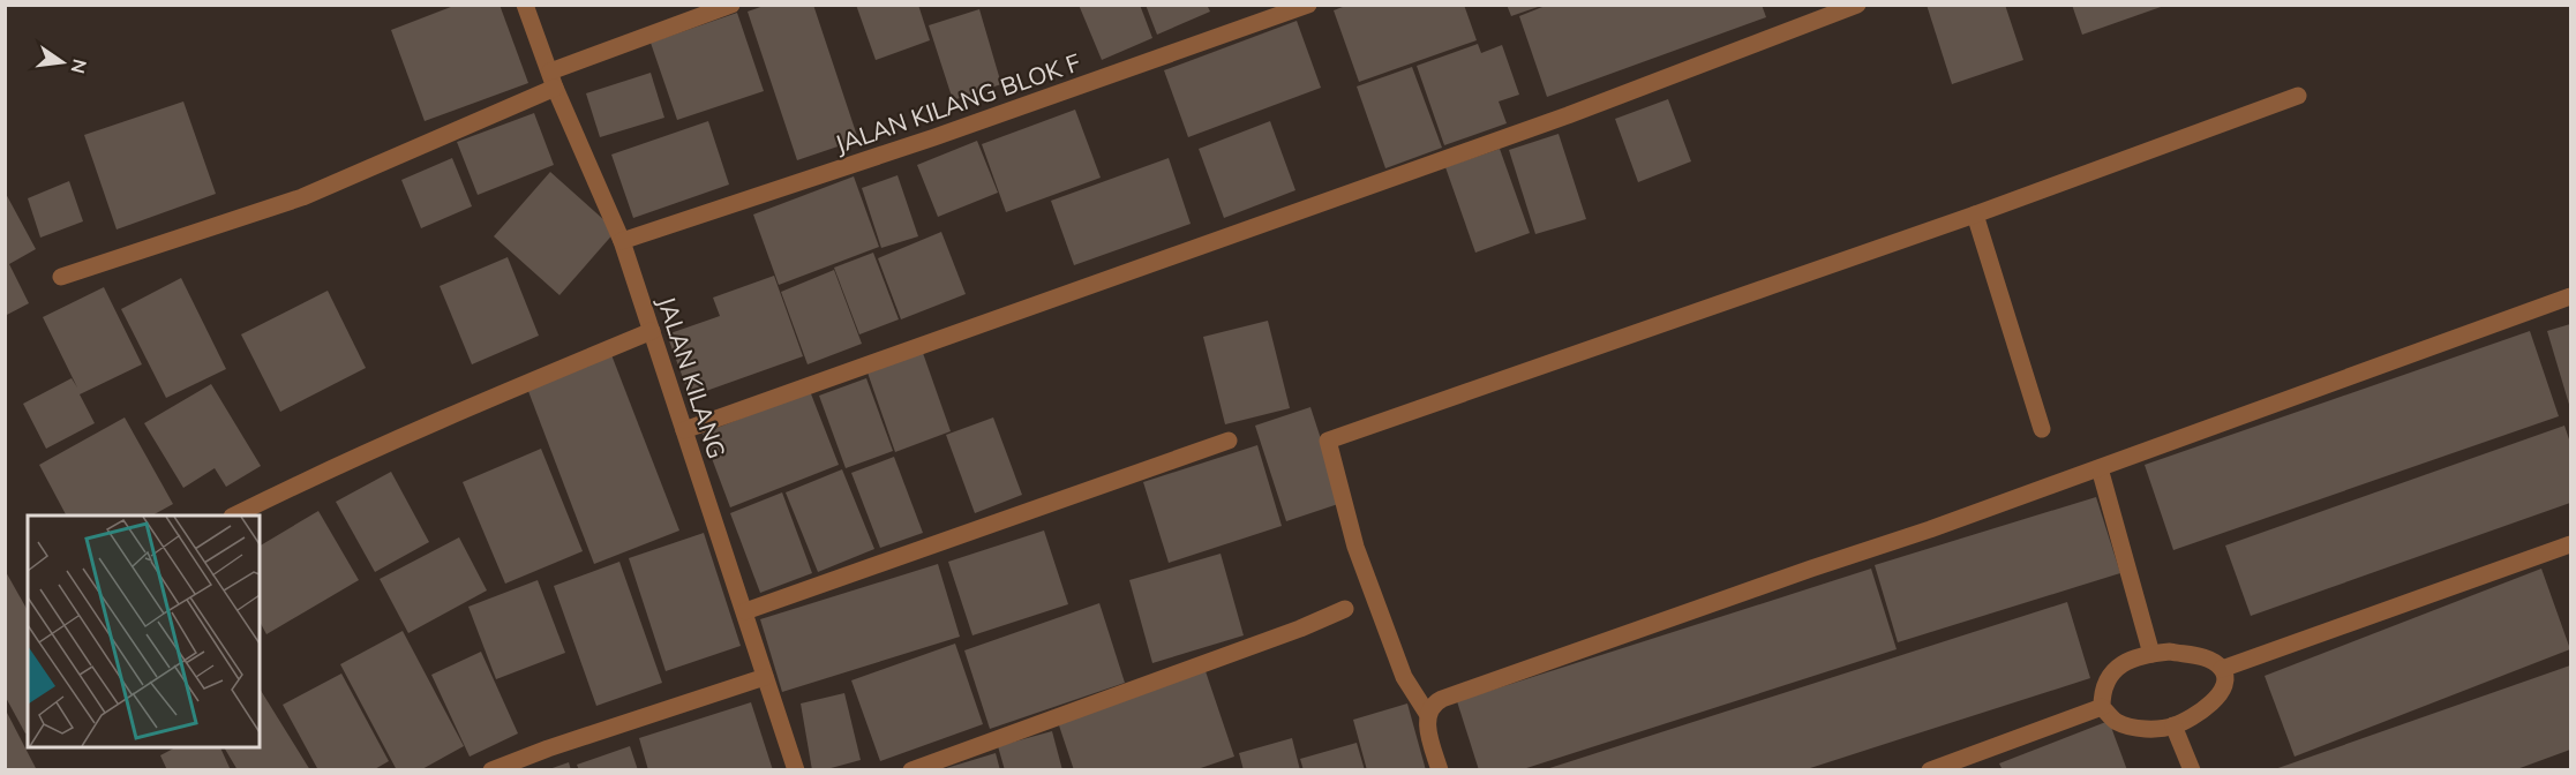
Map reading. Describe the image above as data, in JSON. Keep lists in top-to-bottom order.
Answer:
{
  "streets": {
    "street": ["JALAN KILANG BLOK F", "JALAN KILANG"]
  },
  "crossings": [
    ["JALAN KILANG BLOK F", "JALAN KILANG"]
  ],
  "north": "right"
}
